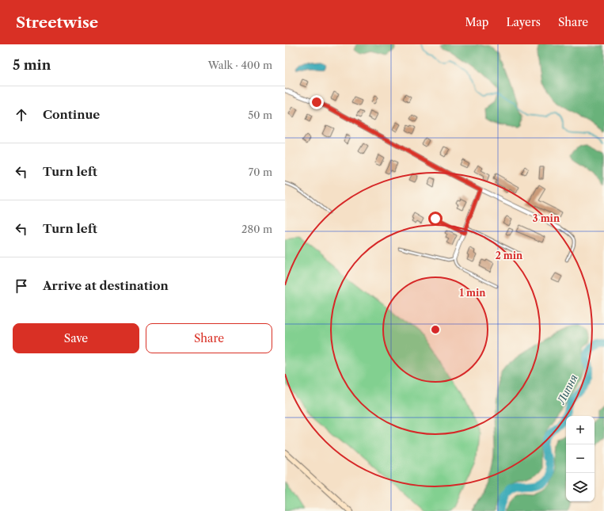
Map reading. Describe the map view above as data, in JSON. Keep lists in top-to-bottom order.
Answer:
{
  "water": ["Липня"],
  "page": {
    "header": "Streetwise",
    "nav": ["Map", "Layers", "Share"],
    "heading": ["5 min", "Walk · 400 m"],
    "list": [
      ["Continue", "50 m"],
      ["Turn left", "70 m"],
      ["Turn left", "280 m"],
      "Arrive at destination"
    ],
    "buttons": ["Save", "Share"],
    "map_buttons": ["+", "−"]
  },
  "rings": ["3 min", "2 min", "1 min"]
}
